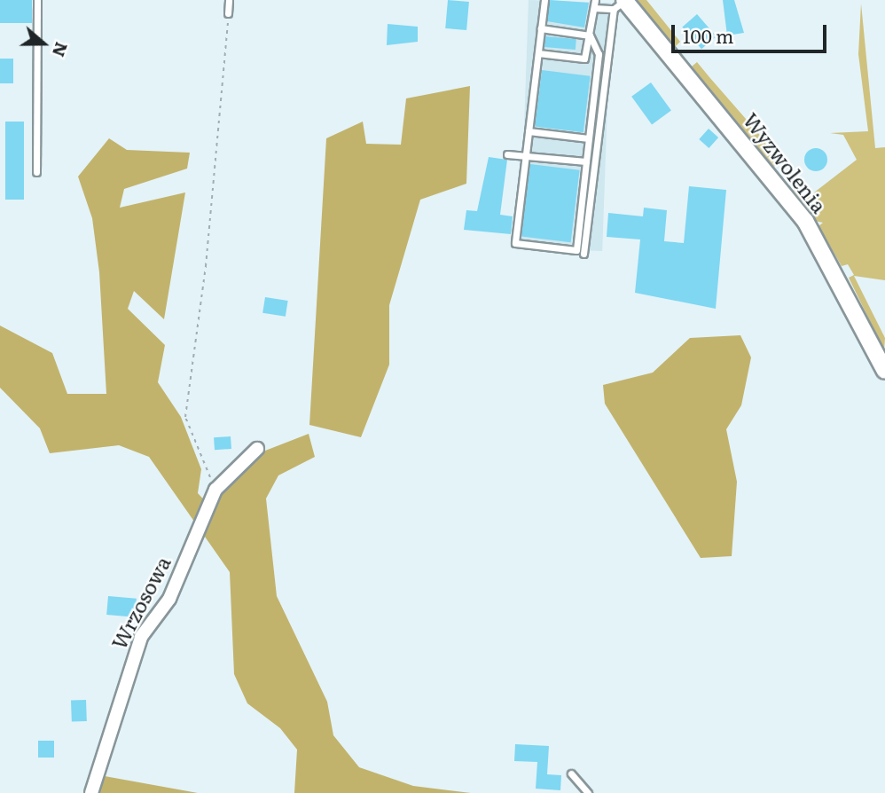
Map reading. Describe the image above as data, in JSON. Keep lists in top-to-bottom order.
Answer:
{
  "streets": {
    "street": ["Wyzwolenia", "Wrzosowa"]
  },
  "scale_bar": "100 m",
  "north": "right"
}
